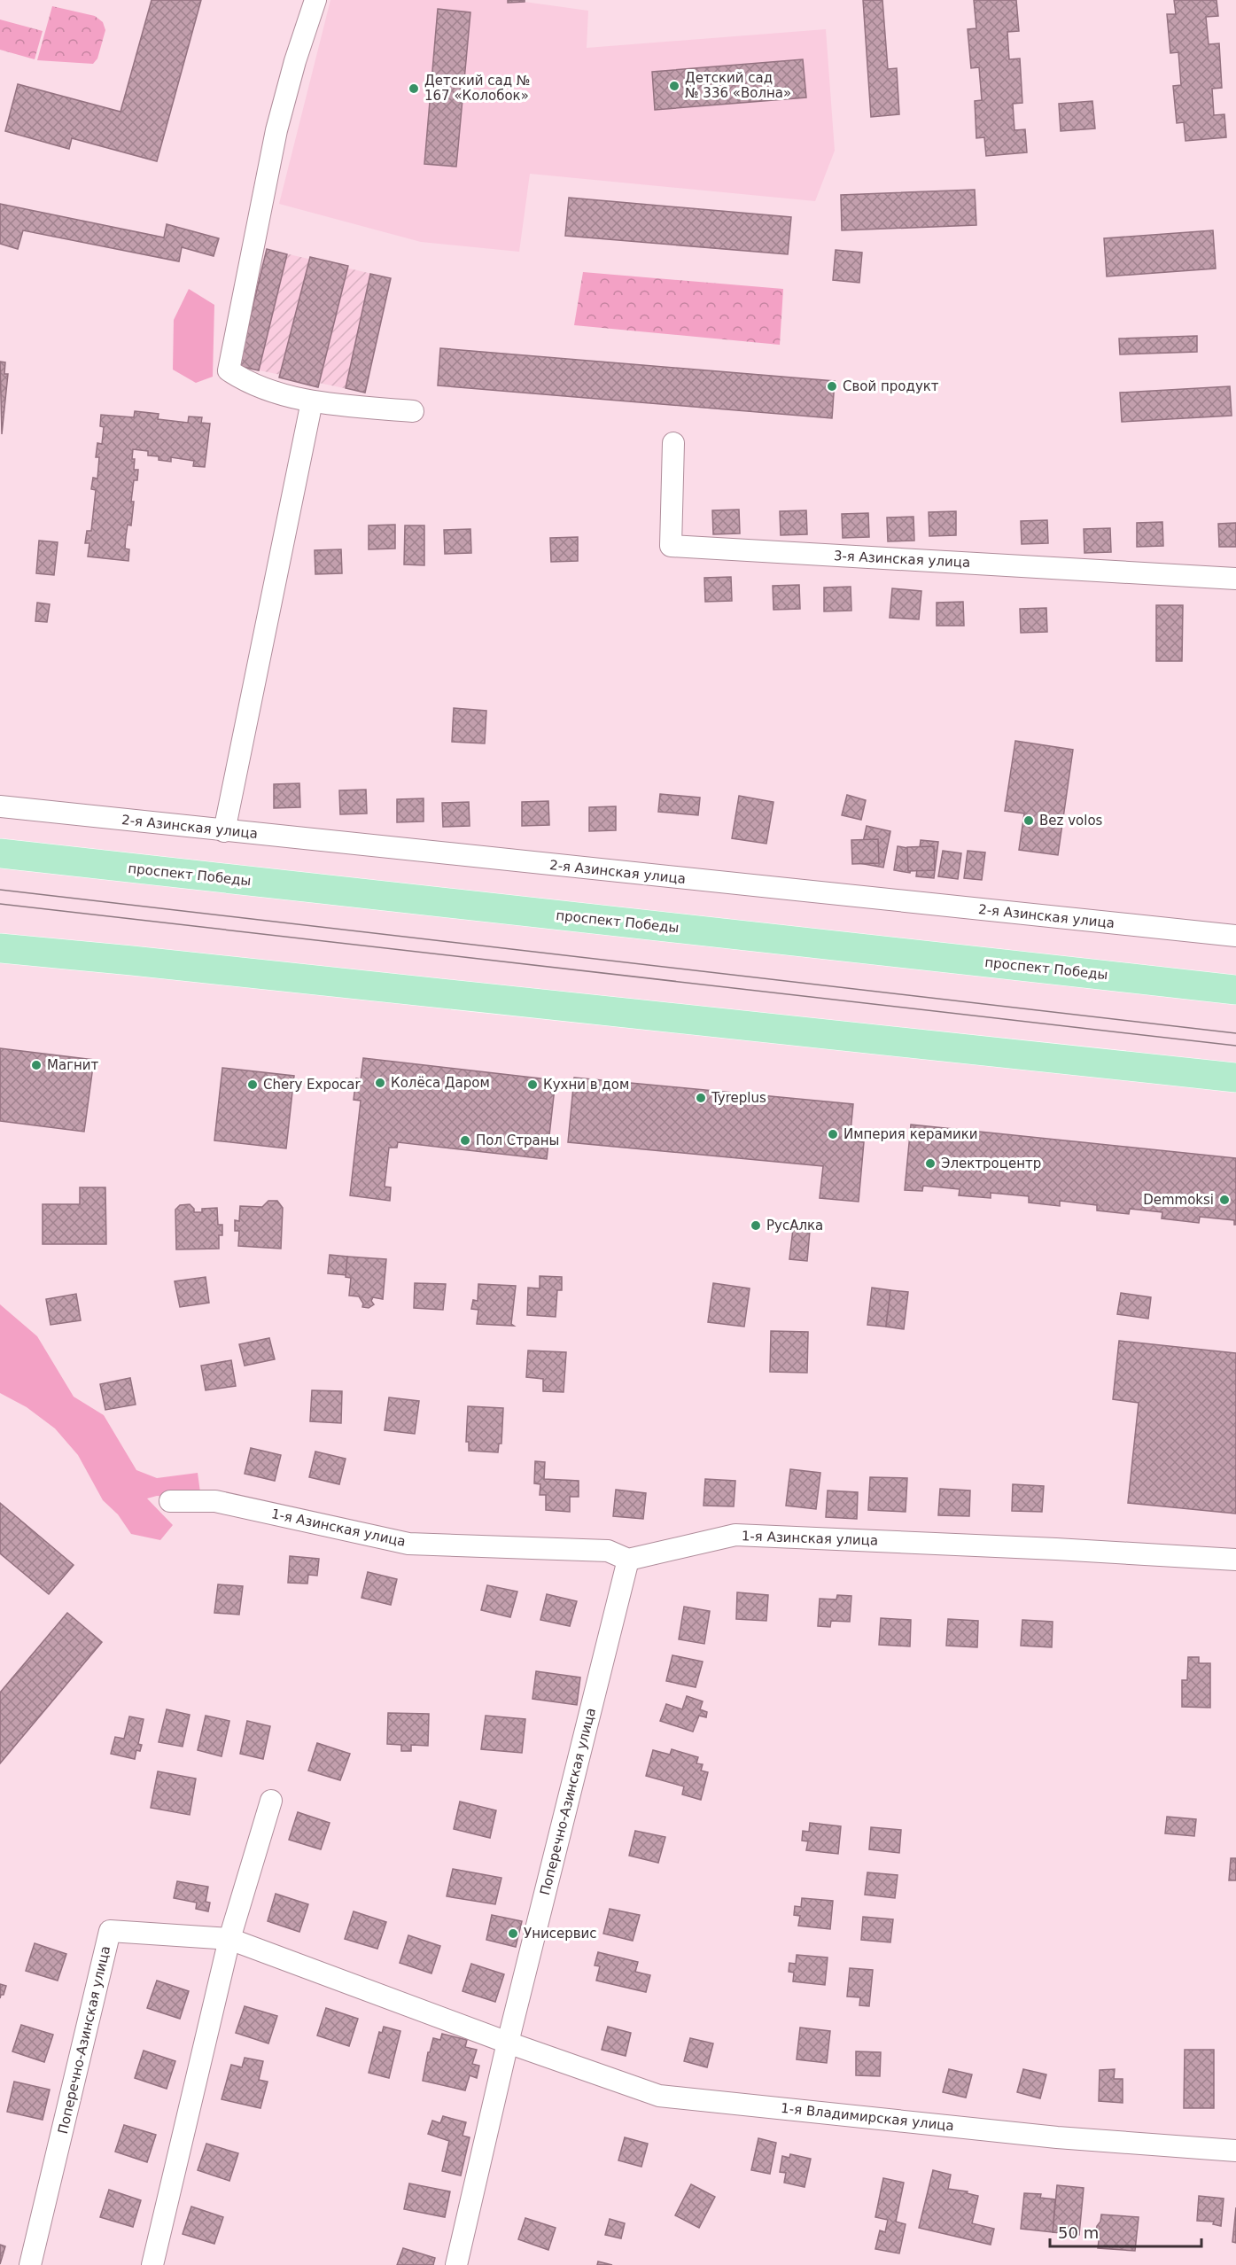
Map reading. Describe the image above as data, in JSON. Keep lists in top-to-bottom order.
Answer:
{
  "streets": {
    "main road": ["проспект Победы"],
    "street": [
      "3-я Азинская улица",
      "2-я Азинская улица",
      "1-я Азинская улица",
      "Поперечно-Азинская улица",
      "1-я Владимирская улица"
    ]
  },
  "crossings": [
    ["1-я Азинская улица", "Поперечно-Азинская улица"],
    ["Поперечно-Азинская улица", "1-я Владимирская улица"]
  ],
  "places": [
    "Детский сад № 336 «Волна»",
    "Детский сад № 167 «Колобок»",
    "Свой продукт",
    "Bez volos",
    "Магнит",
    "Колёса Даром",
    "Chery Expocar",
    "Кухни в дом",
    "Tyreplus",
    "Империя керамики",
    "Пол Страны",
    "Электроцентр",
    "Demmoksi",
    "РусАлка",
    "Унисервис"
  ],
  "scale_bar": "50 m"
}
